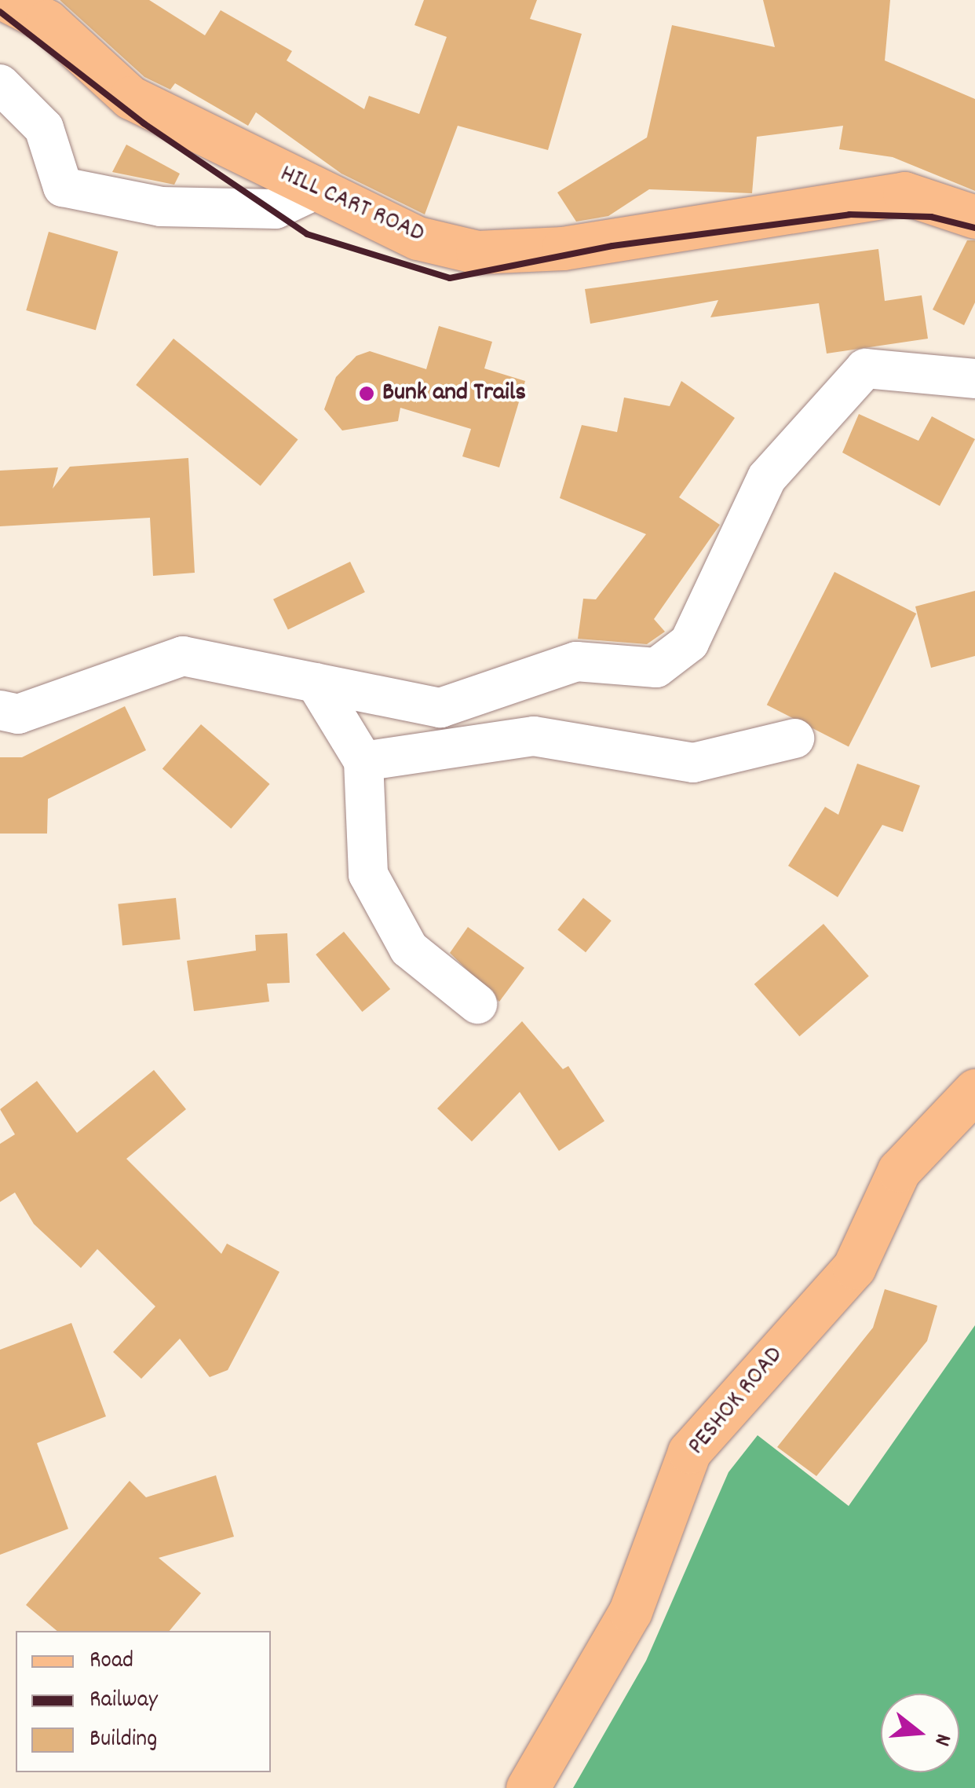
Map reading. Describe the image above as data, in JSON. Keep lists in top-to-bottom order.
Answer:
{
  "streets": {
    "main road": ["HILL CART ROAD", "PESHOK ROAD"]
  },
  "places": ["Bunk and Trails"],
  "legend": ["Road", "Railway", "Building"],
  "north": "right"
}
